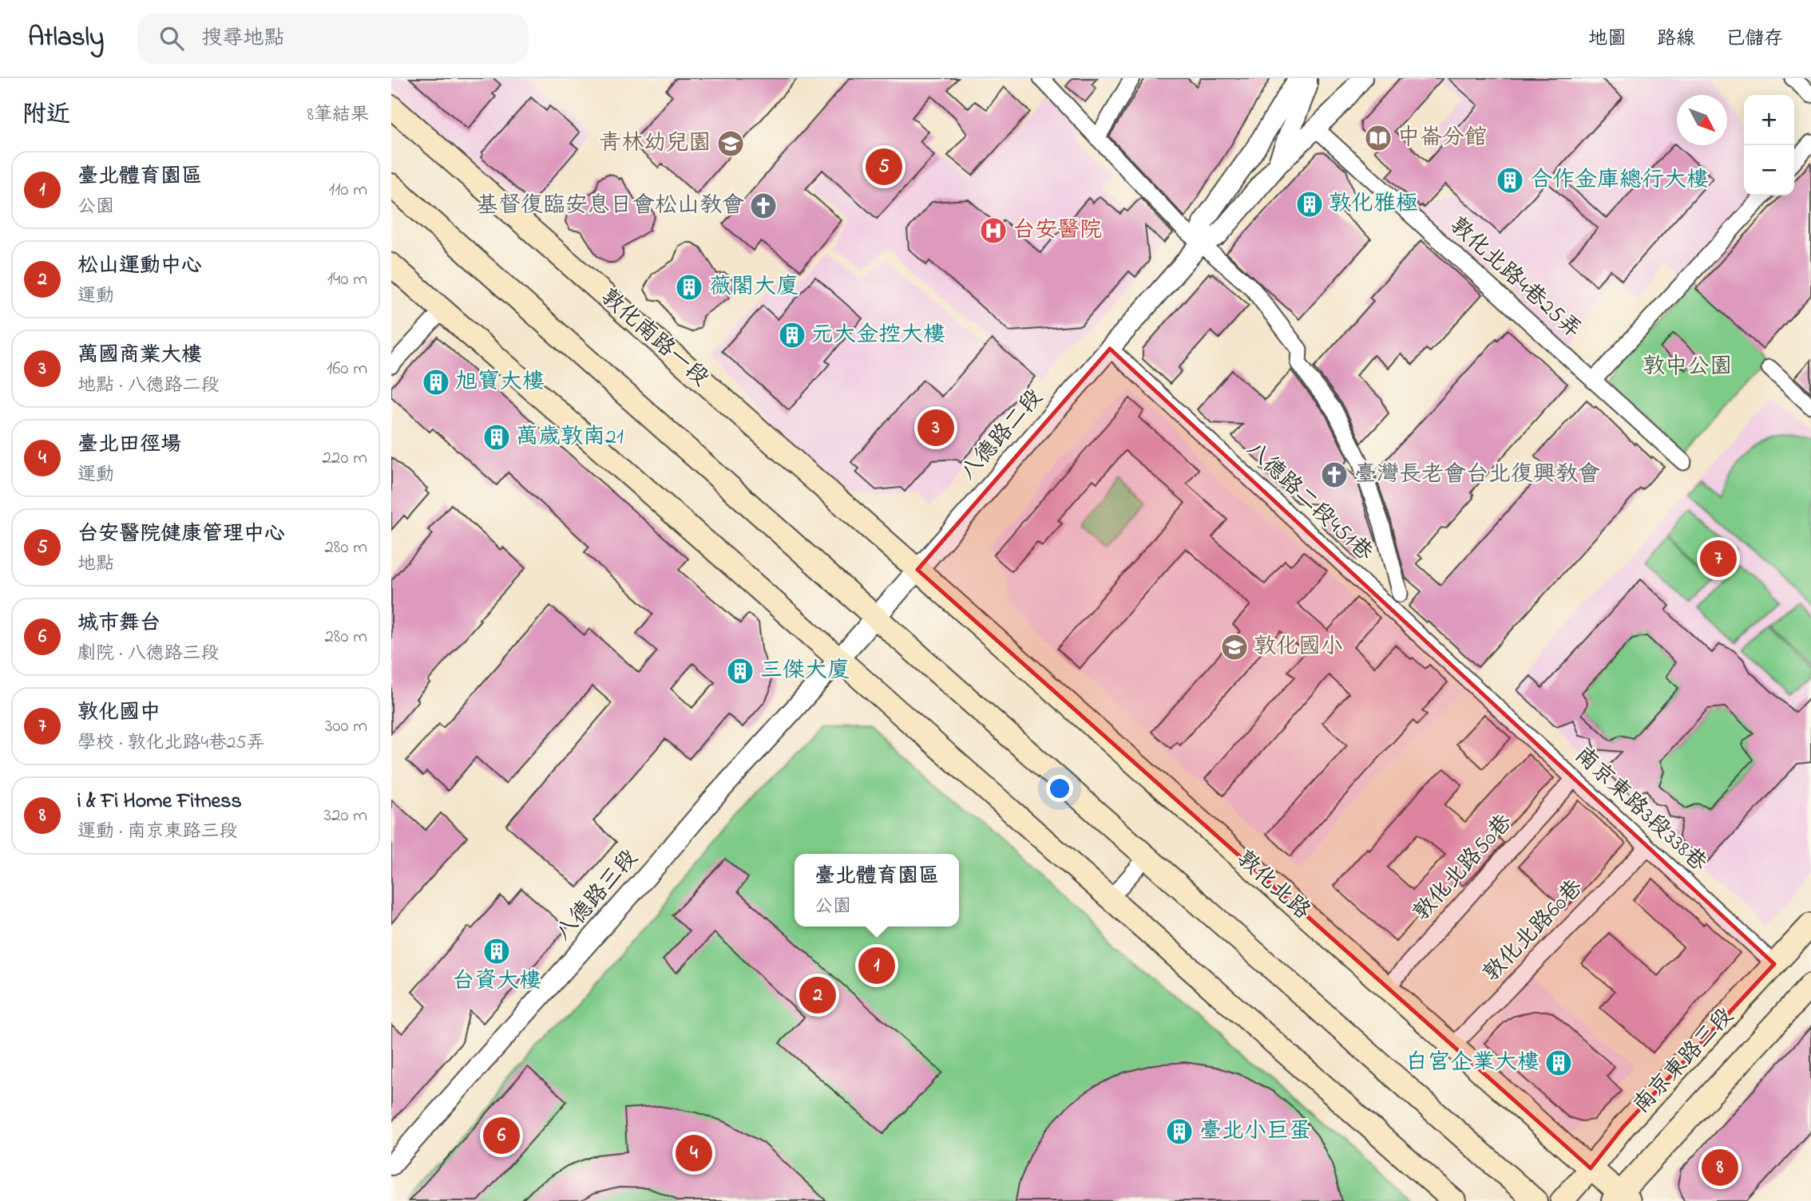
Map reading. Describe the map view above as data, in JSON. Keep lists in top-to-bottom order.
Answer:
{
  "streets": {
    "main road": ["敦化南路一段", "敦化北路", "南京東路三段"],
    "street": [
      "敦化北路4巷25弄",
      "八德路二段",
      "八德路二段451巷",
      "南京東路3段338巷",
      "敦化北路50巷",
      "八德路三段",
      "敦化北路60巷"
    ]
  },
  "crossings": [
    ["敦化南路一段", "八德路二段"],
    ["敦化南路一段", "敦化北路"],
    ["八德路二段", "八德路二段451巷"],
    ["八德路二段", "敦化北路"],
    ["八德路二段", "八德路三段"],
    ["八德路二段451巷", "南京東路3段338巷"],
    ["南京東路3段338巷", "敦化北路50巷"],
    ["南京東路3段338巷", "敦化北路60巷"],
    ["南京東路3段338巷", "南京東路三段"],
    ["敦化北路50巷", "敦化北路"],
    ["敦化北路", "敦化北路60巷"],
    ["敦化北路", "南京東路三段"]
  ],
  "parks": ["敦中公園"],
  "places": {
    "library": ["中崙分館"],
    "school or university": ["青林幼兒園", "敦化國小"],
    "building": [
      "合作金庫總行大樓",
      "敦化雅極",
      "薇閣大廈",
      "元大金控大樓",
      "旭寶大樓",
      "萬歲敦南21",
      "三傑大廈",
      "台資大樓",
      "白宮企業大樓",
      "臺北小巨蛋"
    ],
    "church": ["基督復臨安息日會松山教會", "臺灣長老會台北復興教會"],
    "hospital": ["台安醫院"]
  },
  "north": "bottom right",
  "page": {
    "header": "Atlasly",
    "search": "搜尋地點",
    "nav": ["地圖", "路線", "已儲存"],
    "heading": ["附近", "8筆結果"],
    "map_buttons": ["+", "−"],
    "pins": [
      "5",
      "3",
      "7",
      "1",
      "2",
      "6",
      "4",
      "8"
    ],
    "list": [
      {
        "mark": "1",
        "name": "臺北體育園區",
        "note": "公園",
        "value": "110 m"
      },
      {
        "mark": "2",
        "name": "松山運動中心",
        "note": "運動",
        "value": "140 m"
      },
      {
        "mark": "3",
        "name": "萬國商業大樓",
        "note": "地點 · 八德路二段",
        "value": "160 m"
      },
      {
        "mark": "4",
        "name": "臺北田徑場",
        "note": "運動",
        "value": "220 m"
      },
      {
        "mark": "5",
        "name": "台安醫院健康管理中心",
        "note": "地點",
        "value": "280 m"
      },
      {
        "mark": "6",
        "name": "城市舞台",
        "note": "劇院 · 八德路三段",
        "value": "280 m"
      },
      {
        "mark": "7",
        "name": "敦化國中",
        "note": "學校 · 敦化北路4巷25弄",
        "value": "300 m"
      },
      {
        "mark": "8",
        "name": "i & Fi Home Fitness",
        "note": "運動 · 南京東路三段",
        "value": "320 m"
      }
    ],
    "popup": ["臺北體育園區", "公園"]
  }
}
